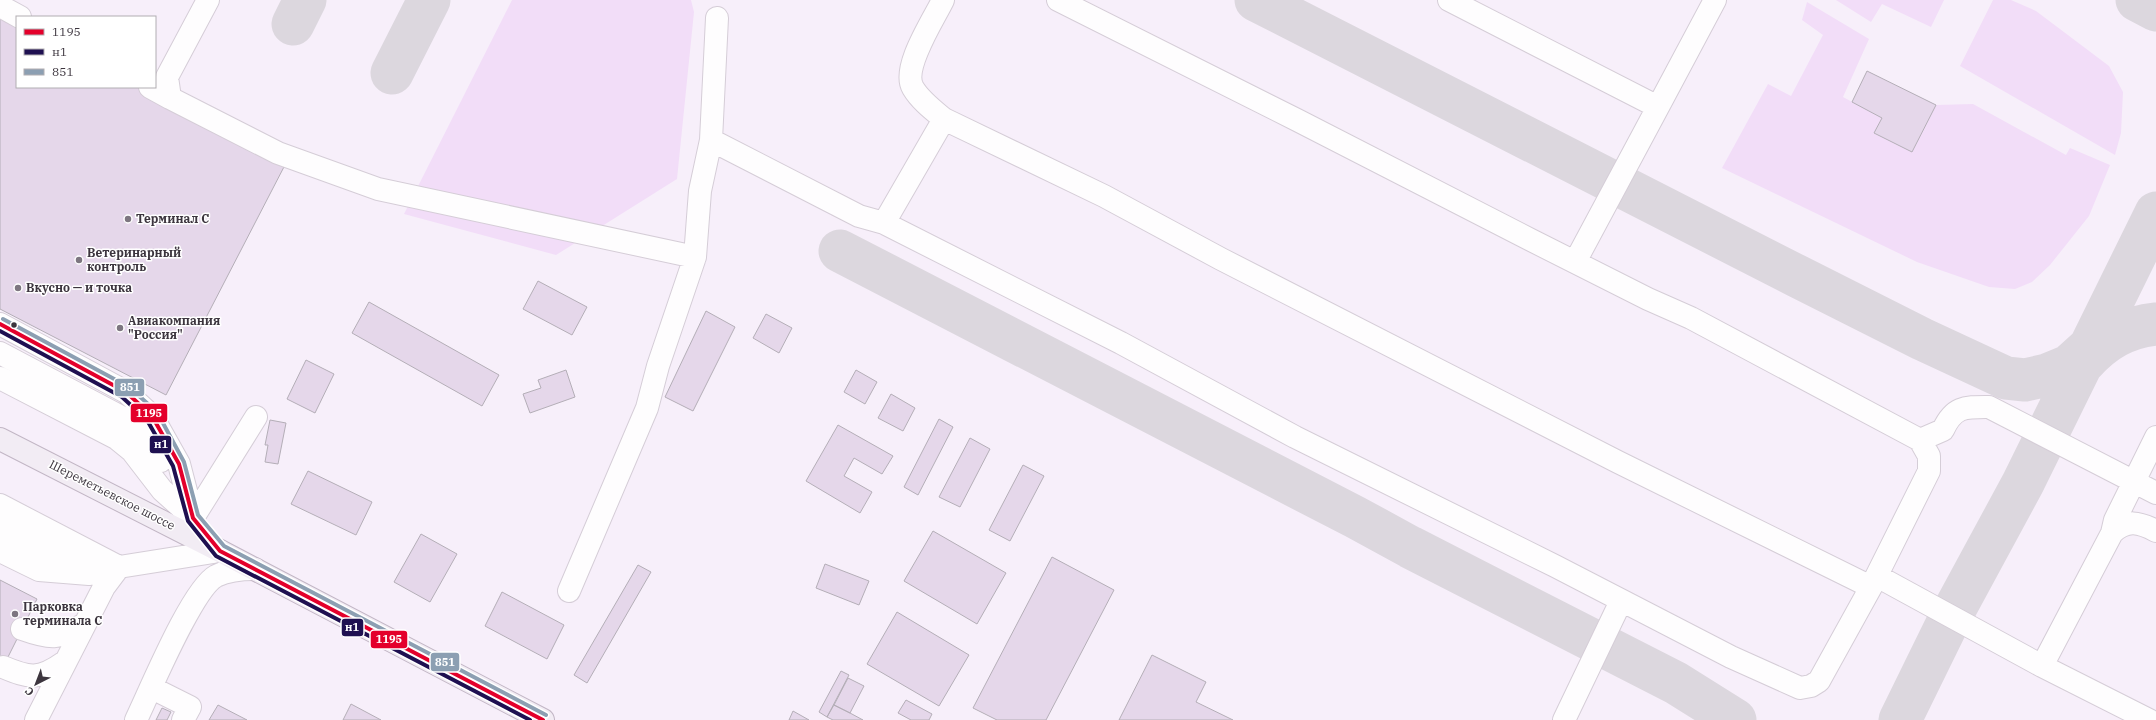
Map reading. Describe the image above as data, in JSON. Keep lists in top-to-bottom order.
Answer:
{
  "streets": {
    "main road": ["Шереметьевское шоссе"]
  },
  "places": [
    "Терминал C",
    "Ветеринарный контроль",
    "Вкусно — и точка",
    "Авиакомпания \"Россия\"",
    "Парковка терминала C"
  ],
  "lines": ["transit line 851", "transit line 1195", "transit line н1"],
  "legend": ["1195", "н1", "851"],
  "north": "bottom left"
}
